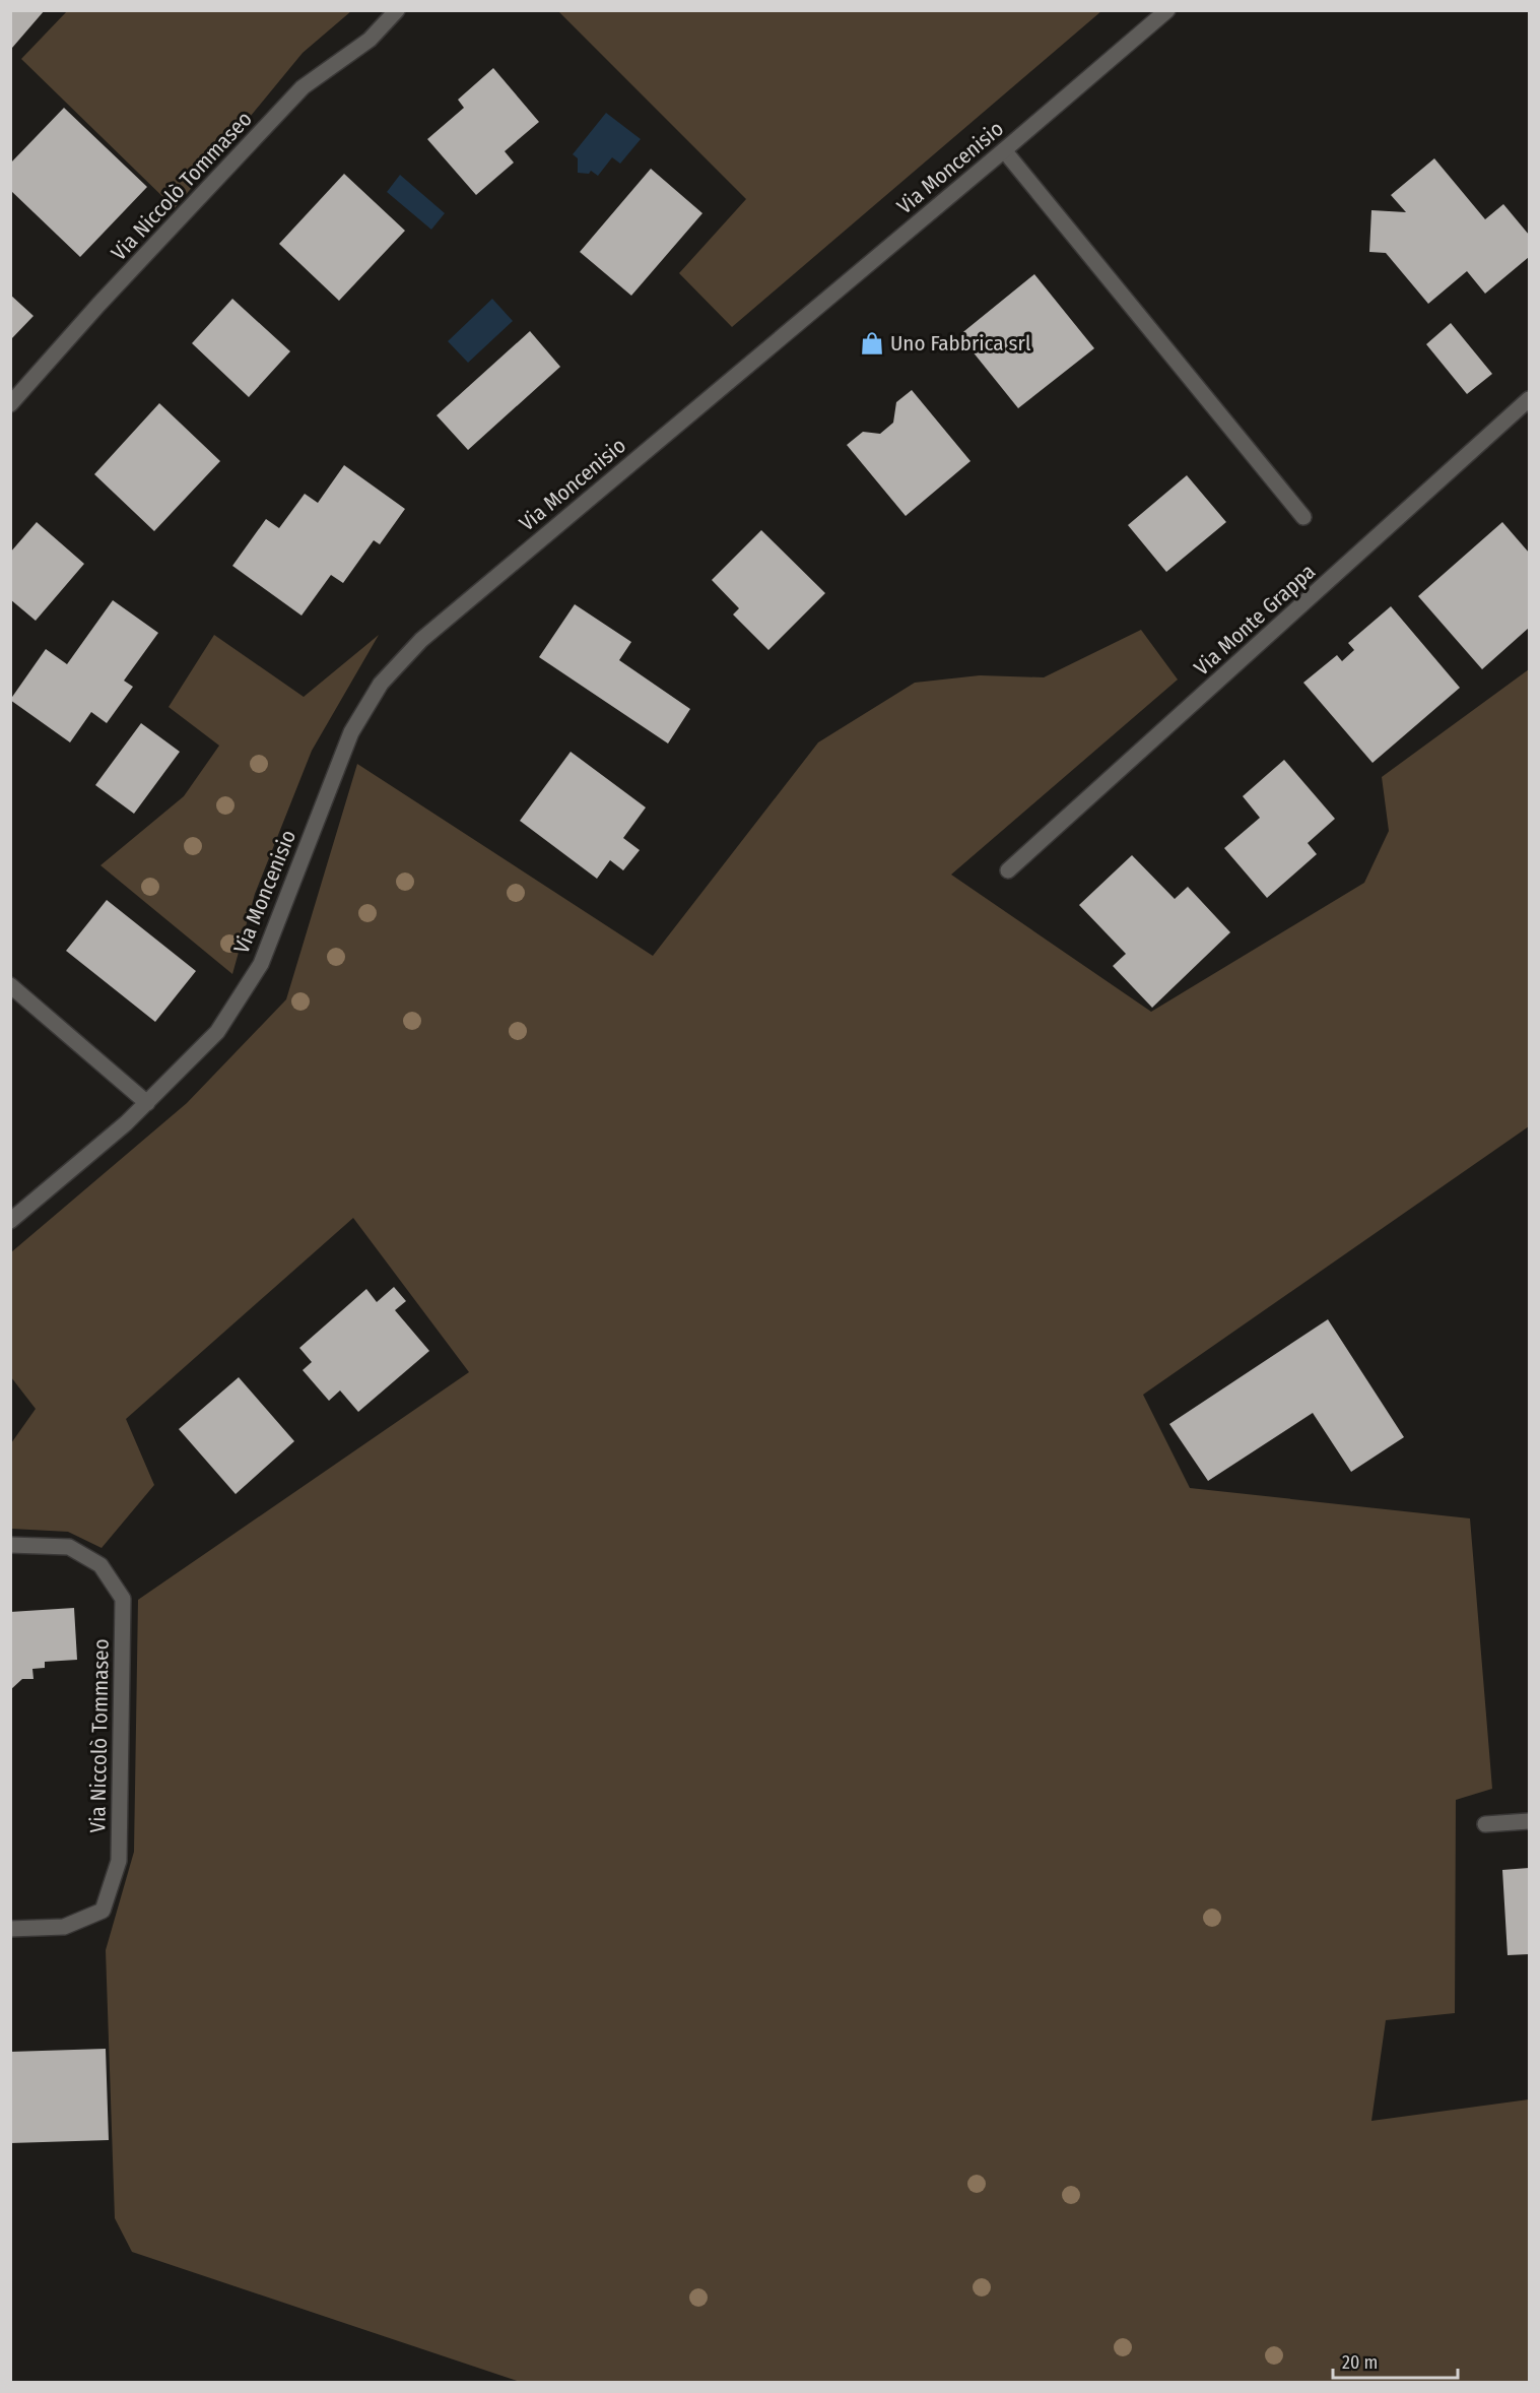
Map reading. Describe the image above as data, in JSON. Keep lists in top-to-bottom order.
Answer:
{
  "streets": {
    "street": ["Via Moncenisio", "Via Niccolò Tommaseo", "Via Monte Grappa"]
  },
  "places": {
    "shop": ["Uno Fabbrica srl"]
  },
  "scale_bar": "20 m"
}
